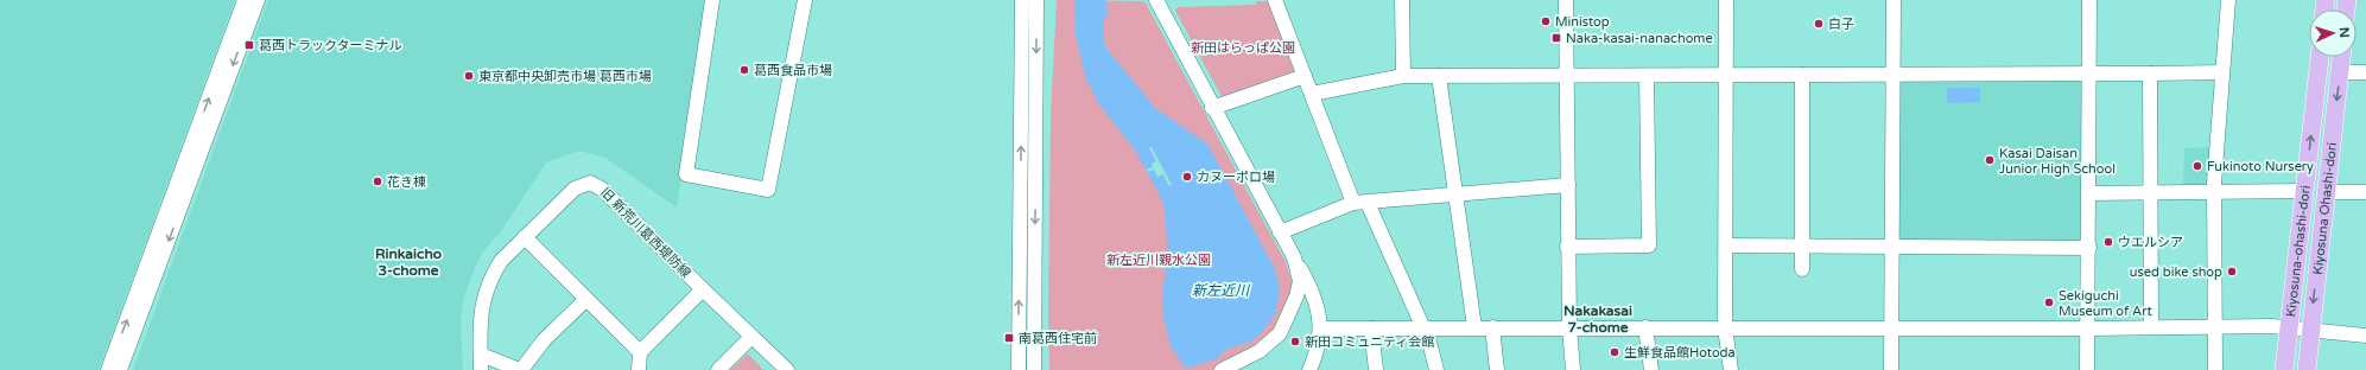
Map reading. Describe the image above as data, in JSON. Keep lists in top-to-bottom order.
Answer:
{
  "streets": {
    "main road": ["Kiyosuna Ohashi-dori", "Kiyosuna-ohashi-dori"],
    "street": ["旧 新荒川葛西堤防線"]
  },
  "one_way": ["Kiyosuna Ohashi-dori", "Kiyosuna-ohashi-dori"],
  "districts": ["Rinkaicho 3-chome", "Nakakasai 7-chome"],
  "water": ["新左近川"],
  "parks": ["新田はらっぱ公園", "新左近川親水公園"],
  "places": {
    "other": [
      "Ministop",
      "白子",
      "葛西食品市場",
      "東京都中央卸売市場 葛西市場",
      "Kasai Daisan Junior High School",
      "Fukinoto Nursery",
      "カヌーポロ場",
      "花き棟",
      "ウエルシア",
      "used bike shop",
      "Sekiguchi Museum of Art",
      "新田コミュニティ会館",
      "生鮮食品館Hotoda"
    ],
    "transit": ["Naka-kasai-nanachome", "葛西トラックターミナル", "南葛西住宅前"]
  },
  "north": "right"
}
